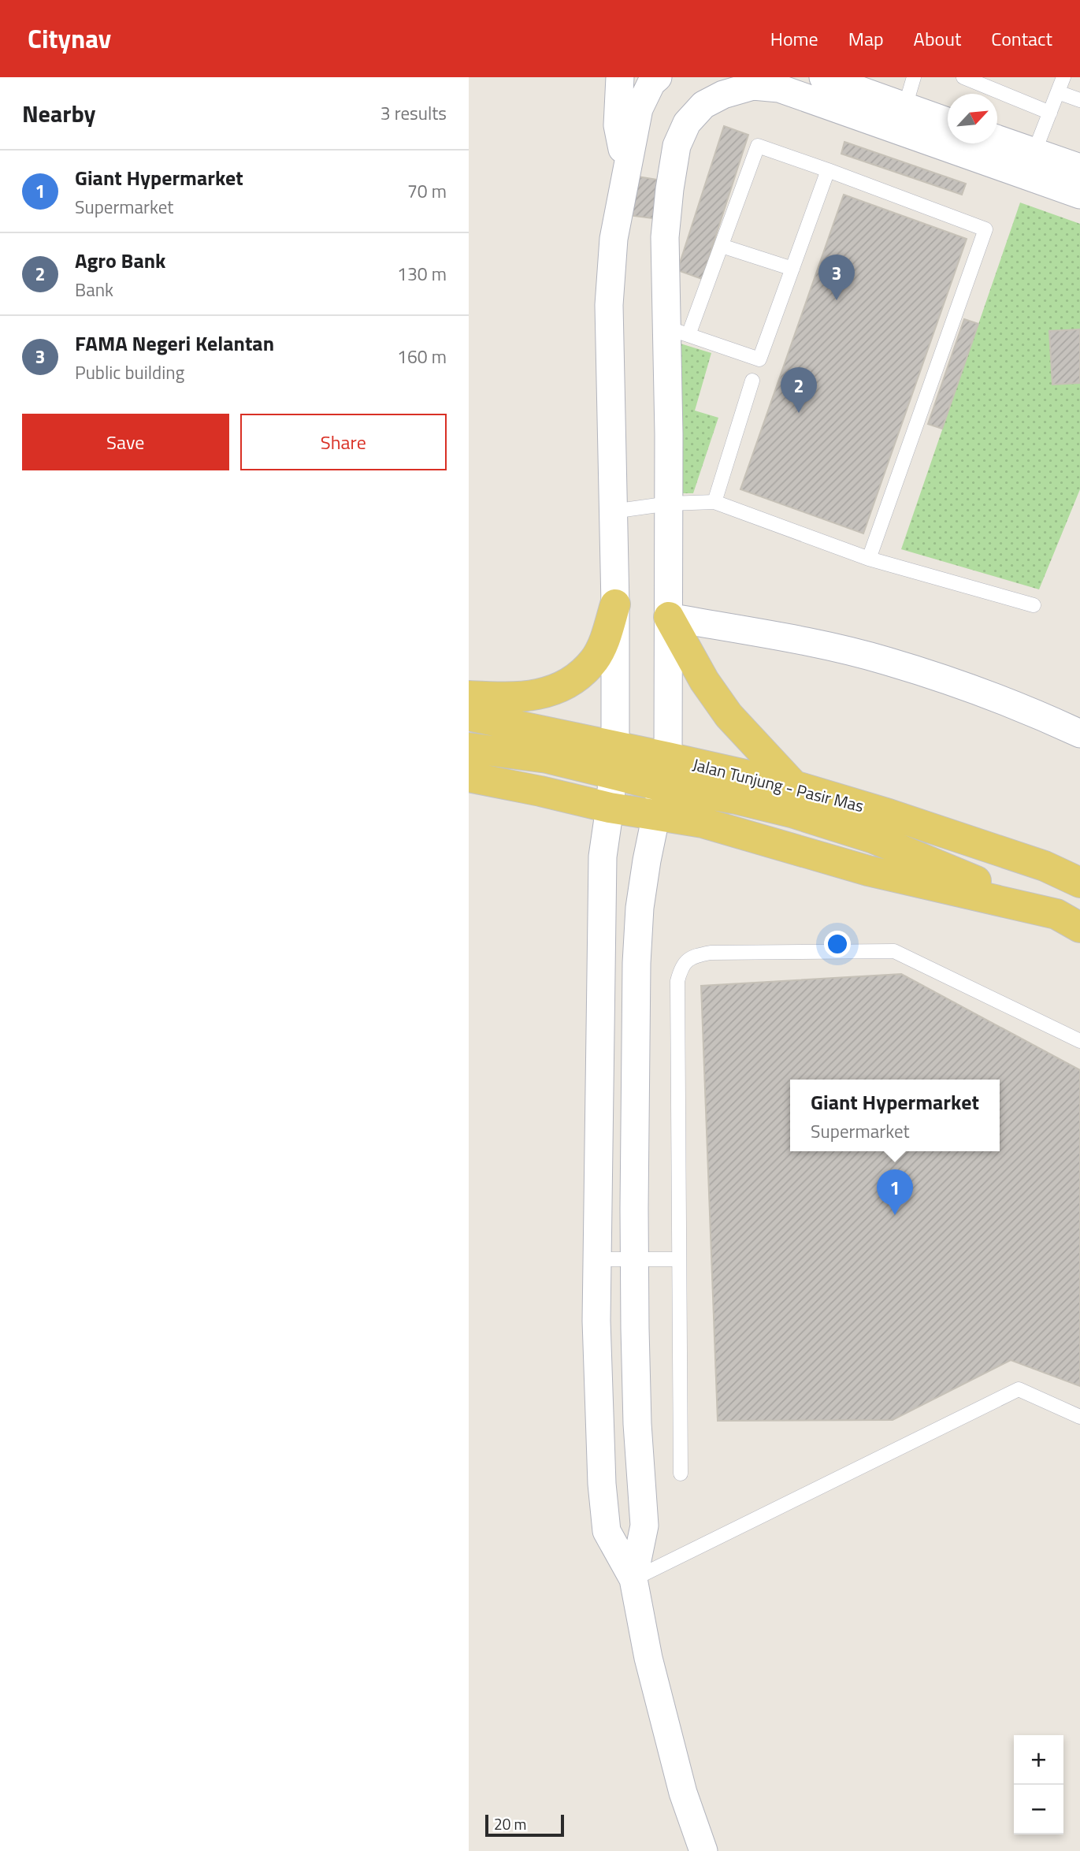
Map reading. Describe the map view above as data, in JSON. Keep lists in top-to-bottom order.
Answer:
{
  "streets": {
    "main road": ["Jalan Tunjung - Pasir Mas"]
  },
  "scale_bar": "20 m",
  "north": "top right",
  "page": {
    "header": "Citynav",
    "nav": [
      "Home",
      "Map",
      "About",
      "Contact"
    ],
    "heading": ["Nearby", "3 results"],
    "list": [
      {
        "mark": "1",
        "name": "Giant Hypermarket",
        "note": "Supermarket",
        "value": "70 m"
      },
      {
        "mark": "2",
        "name": "Agro Bank",
        "note": "Bank",
        "value": "130 m"
      },
      {
        "mark": "3",
        "name": "FAMA Negeri Kelantan",
        "note": "Public building",
        "value": "160 m"
      }
    ],
    "pins": ["3", "2", "1"],
    "buttons": ["Save", "Share"],
    "popup": ["Giant Hypermarket", "Supermarket"],
    "map_buttons": ["+", "−"],
    "scale": "20 m"
  }
}
